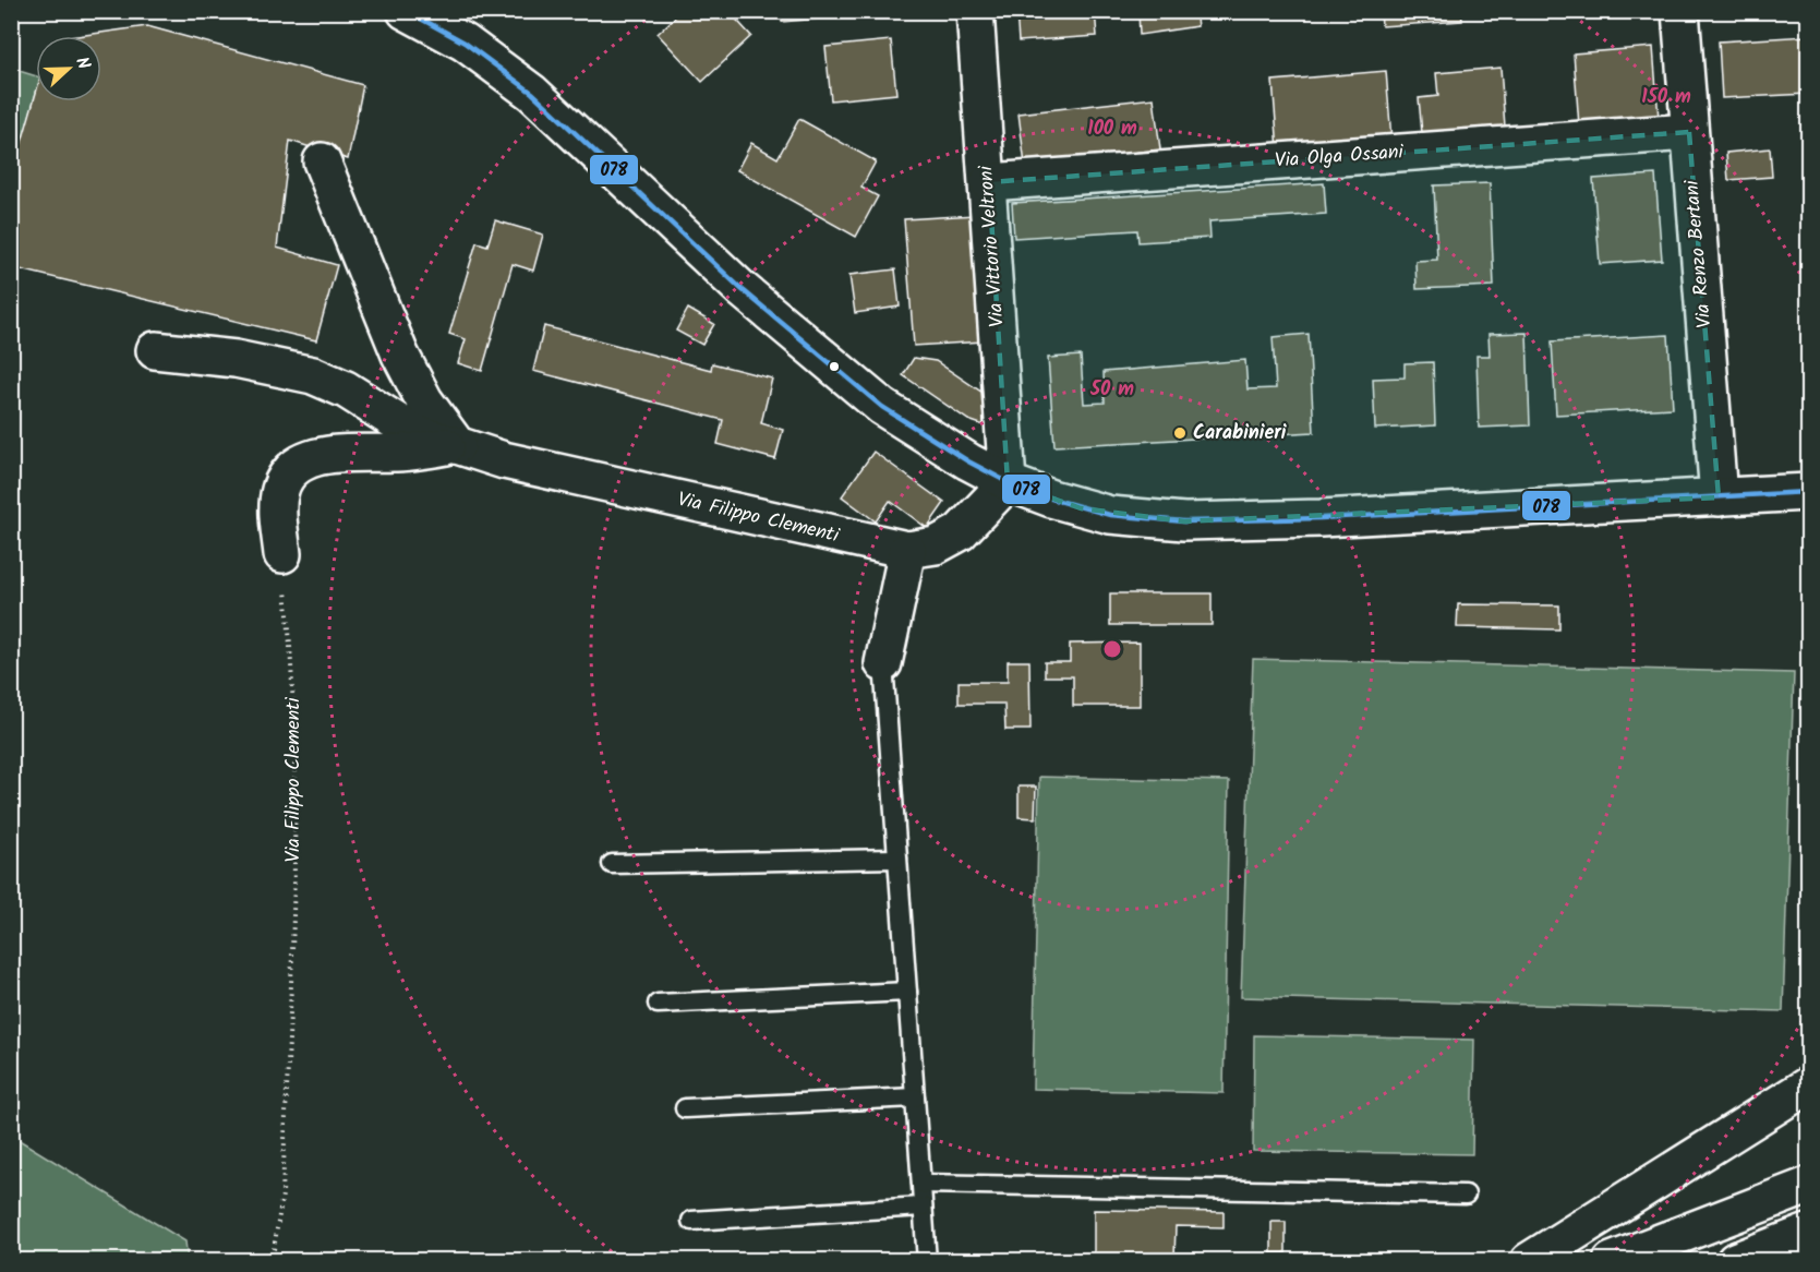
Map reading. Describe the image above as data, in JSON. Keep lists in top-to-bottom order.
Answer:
{
  "streets": {
    "main road": [
      "Via Olga Ossani",
      "Via Vittorio Veltroni",
      "Via Renzo Bertani",
      "Via Filippo Clementi"
    ]
  },
  "crossings": [
    ["Via Olga Ossani", "Via Vittorio Veltroni"],
    ["Via Olga Ossani", "Via Renzo Bertani"],
    ["Via Vittorio Veltroni", "Via Filippo Clementi"]
  ],
  "places": ["Carabinieri"],
  "lines": ["transit line 078"],
  "north": "right",
  "rings": ["150 m", "100 m", "50 m"]
}
